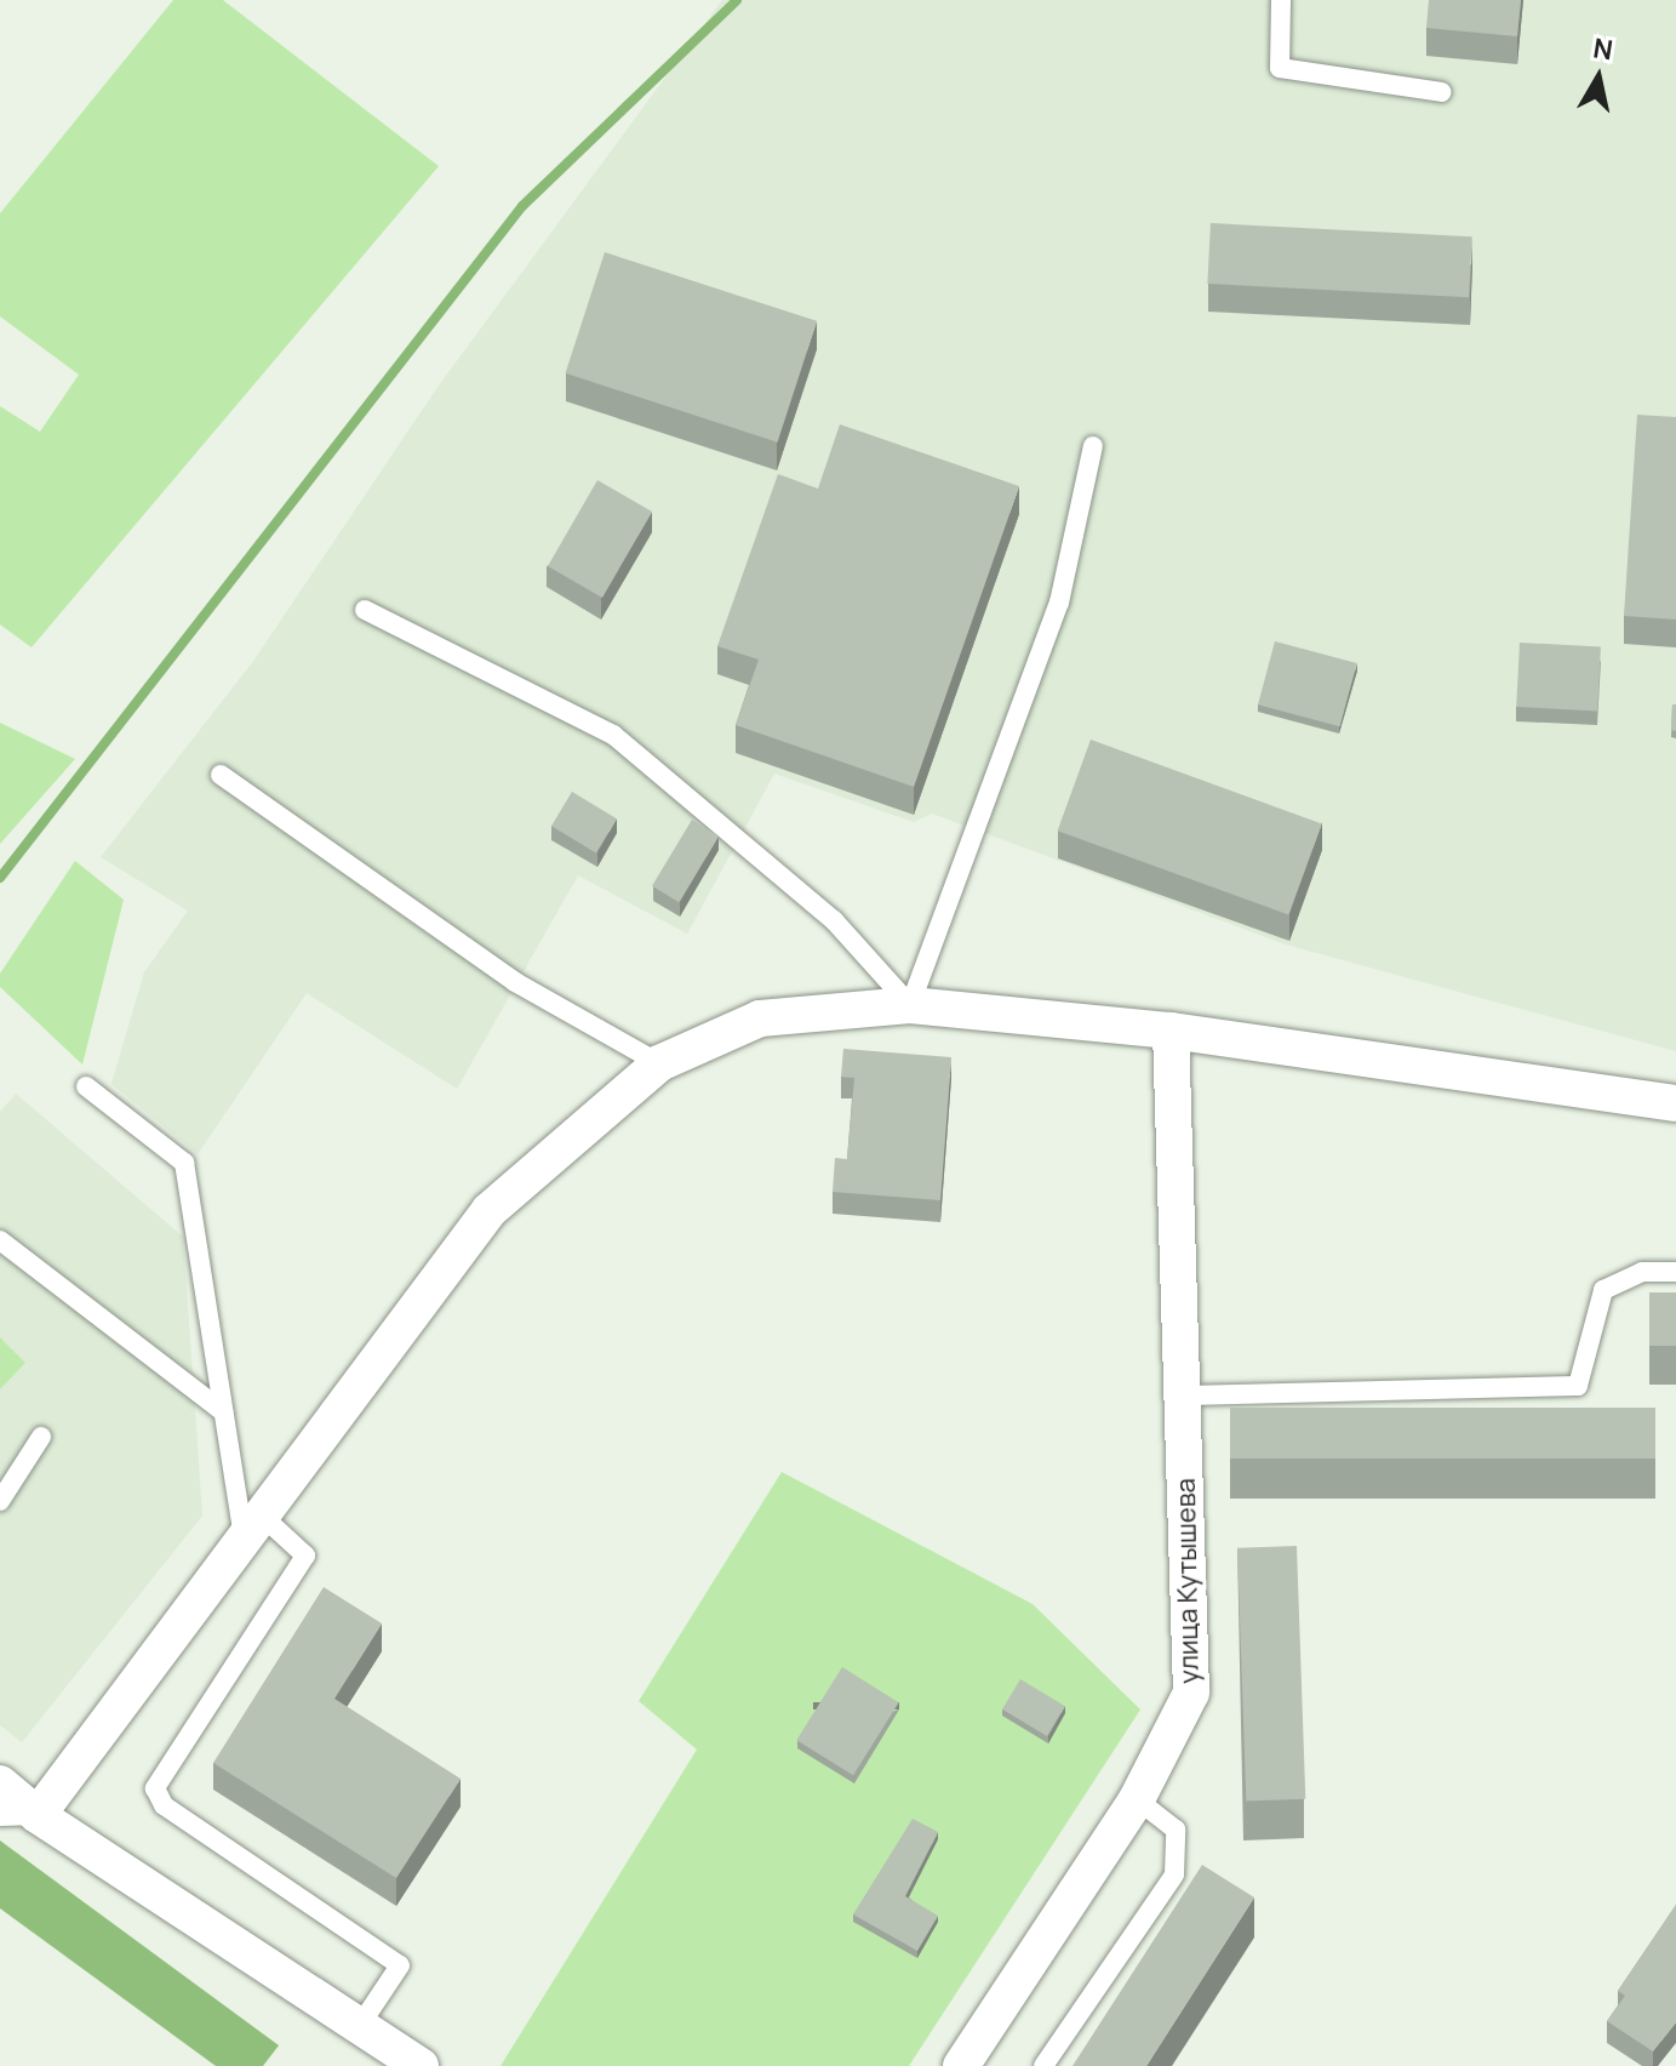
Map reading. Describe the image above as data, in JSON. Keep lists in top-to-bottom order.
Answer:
{
  "streets": {
    "street": ["улица Кутышева"]
  },
  "north": "top"
}
